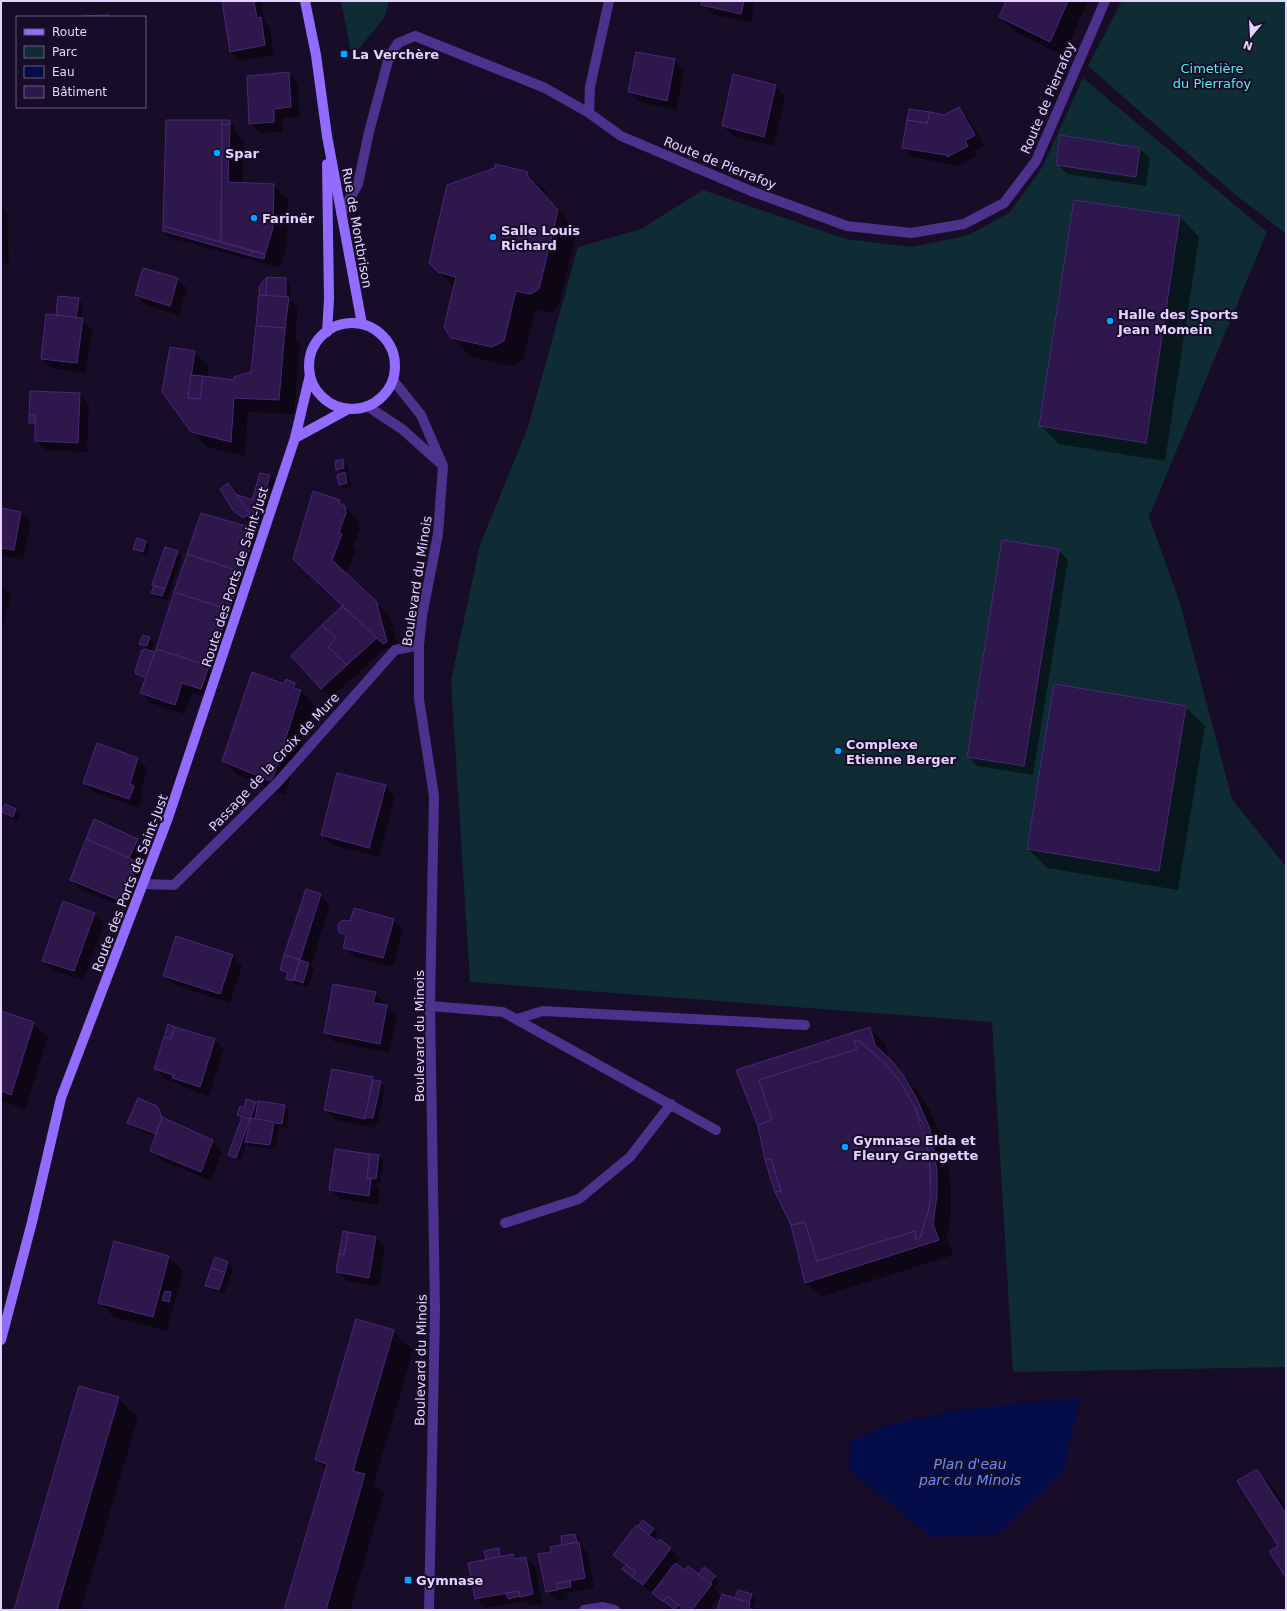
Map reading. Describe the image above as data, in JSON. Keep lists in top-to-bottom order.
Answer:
{
  "streets": {
    "main road": ["Rue de Montbrison", "Route des Ports de Saint-Just"],
    "street": ["Route de Pierrafoy", "Boulevard du Minois", "Passage de la Croix de Mure"]
  },
  "crossings": [
    ["Route de Pierrafoy", "Rue de Montbrison"],
    ["Rue de Montbrison", "Route des Ports de Saint-Just"],
    ["Rue de Montbrison", "Boulevard du Minois"],
    ["Route des Ports de Saint-Just", "Boulevard du Minois"],
    ["Route des Ports de Saint-Just", "Passage de la Croix de Mure"],
    ["Boulevard du Minois", "Passage de la Croix de Mure"]
  ],
  "water": ["Plan d'eau parc du Minois"],
  "parks": ["Cimetière du Pierrafoy"],
  "places": {
    "transit": ["La Verchère", "Gymnase"],
    "other": [
      "Spar",
      "Farinër",
      "Salle Louis Richard",
      "Halle des Sports Jean Momein",
      "Complexe Etienne Berger",
      "Gymnase Elda et Fleury Grangette"
    ]
  },
  "legend": [
    "Route",
    "Parc",
    "Eau",
    "Bâtiment"
  ],
  "north": "bottom"
}
